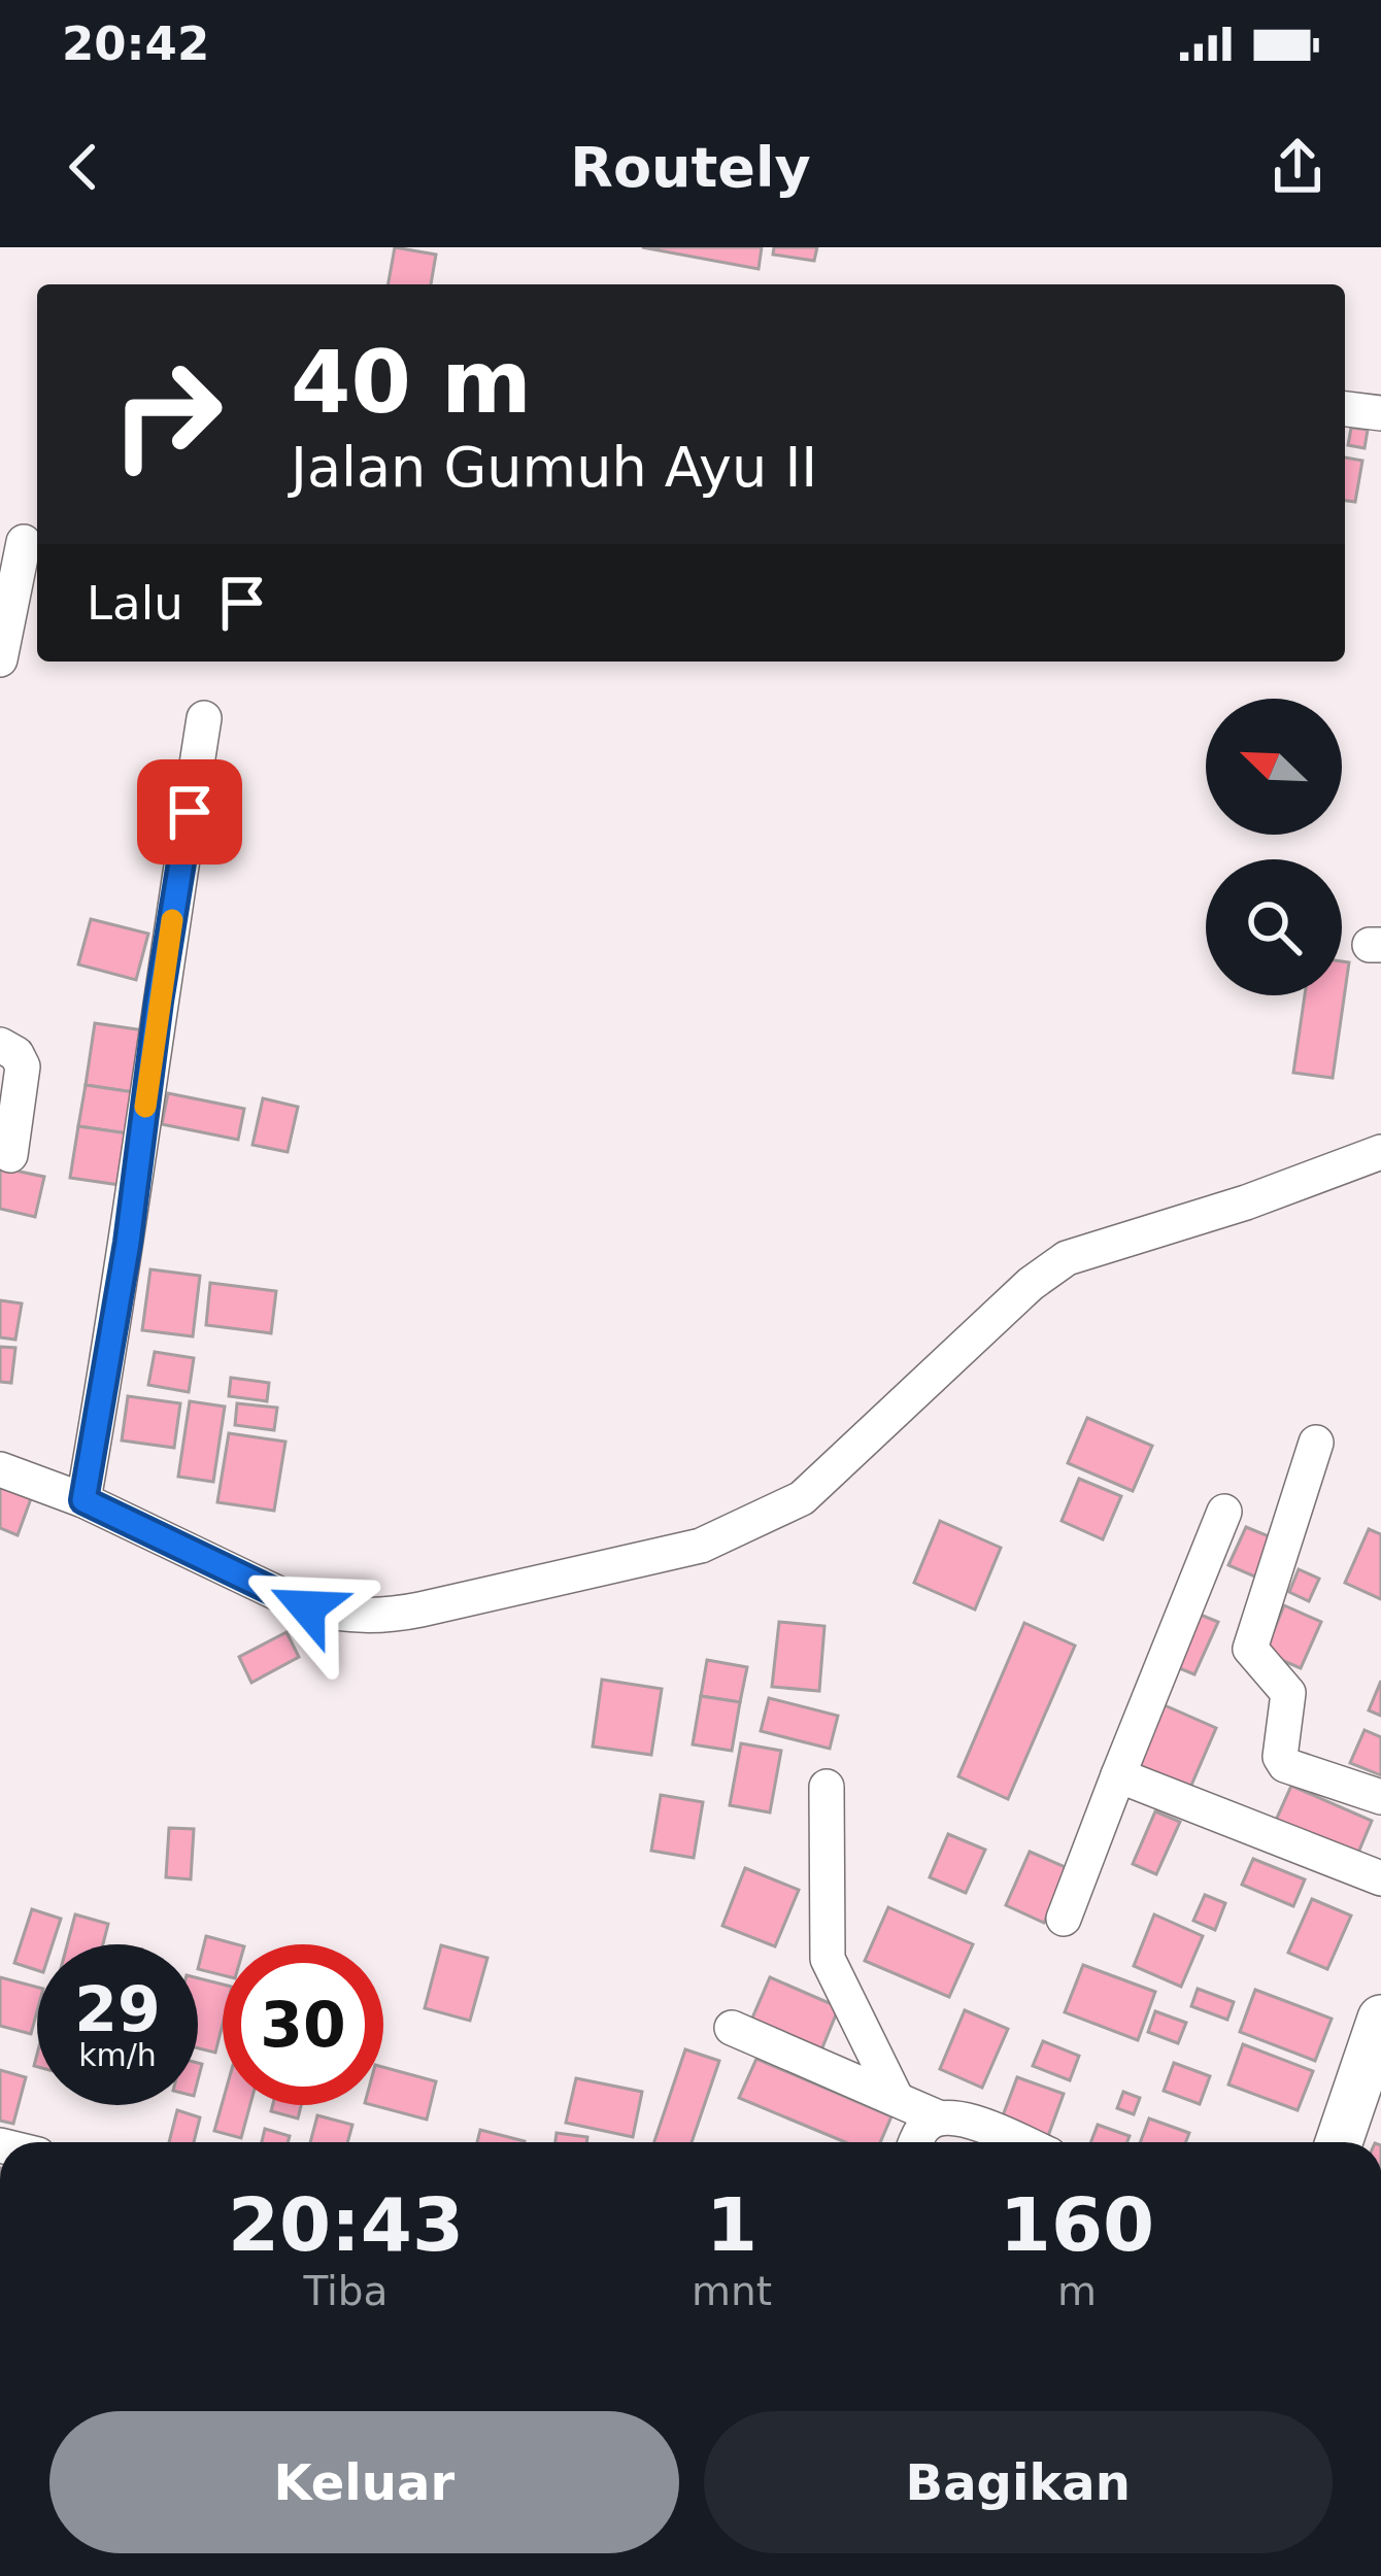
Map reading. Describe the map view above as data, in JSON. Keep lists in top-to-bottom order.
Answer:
{
  "north": "top left",
  "page": {
    "status": "20:42",
    "header": "Routely",
    "turn": ["40 m", "Jalan Gumuh Ayu II"],
    "then": "Lalu",
    "speed": "29 km/h",
    "limit": "30",
    "eta": [
      "20:43",
      "Tiba",
      "1",
      "mnt",
      "160",
      "m"
    ],
    "buttons": ["Keluar", "Bagikan"]
  }
}
